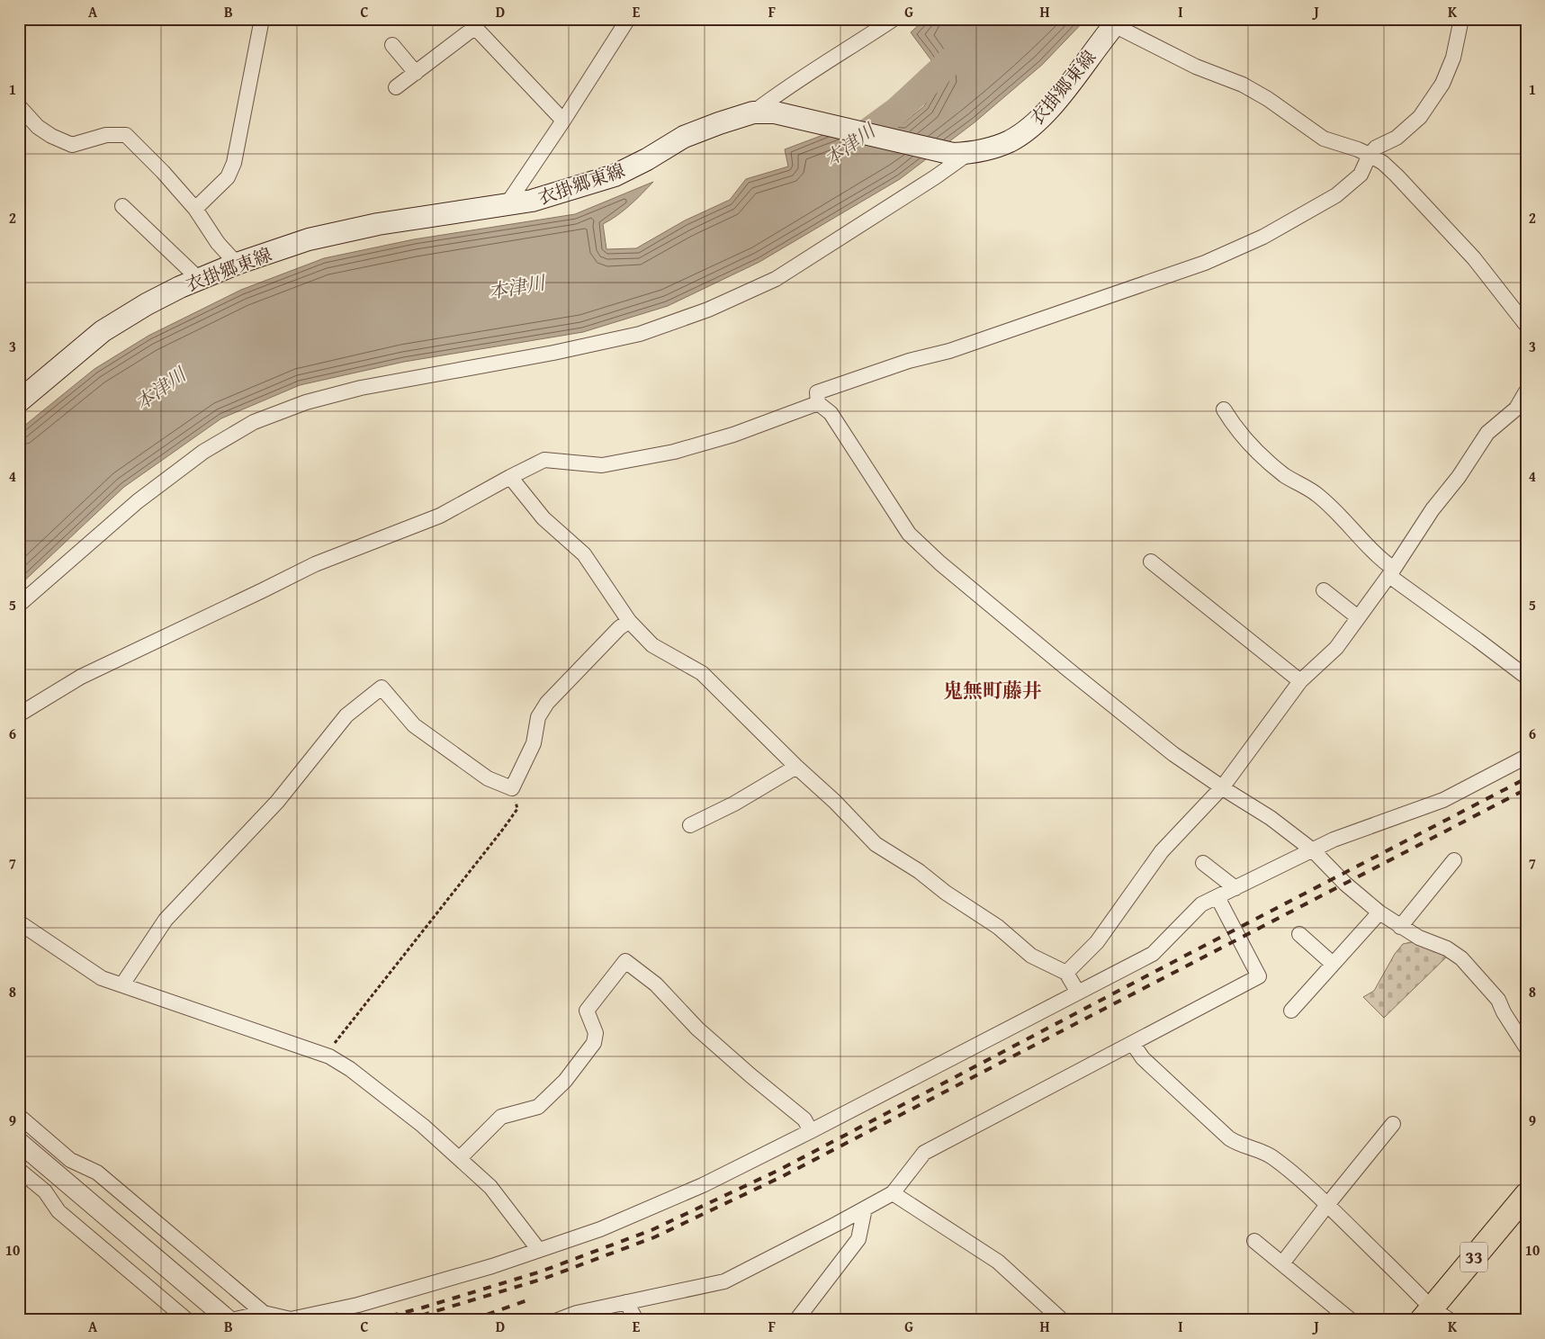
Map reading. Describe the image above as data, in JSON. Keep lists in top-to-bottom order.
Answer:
{
  "streets": {
    "main road": ["衣掛郷東線", "33"]
  },
  "districts": ["鬼無町藤井"],
  "water": ["本津川"],
  "grid": {
    "columns": [
      "A",
      "B",
      "C",
      "D",
      "E",
      "F",
      "G",
      "H",
      "I",
      "J",
      "K"
    ],
    "rows": [
      "1",
      "2",
      "3",
      "4",
      "5",
      "6",
      "7",
      "8",
      "9",
      "10"
    ]
  }
}
